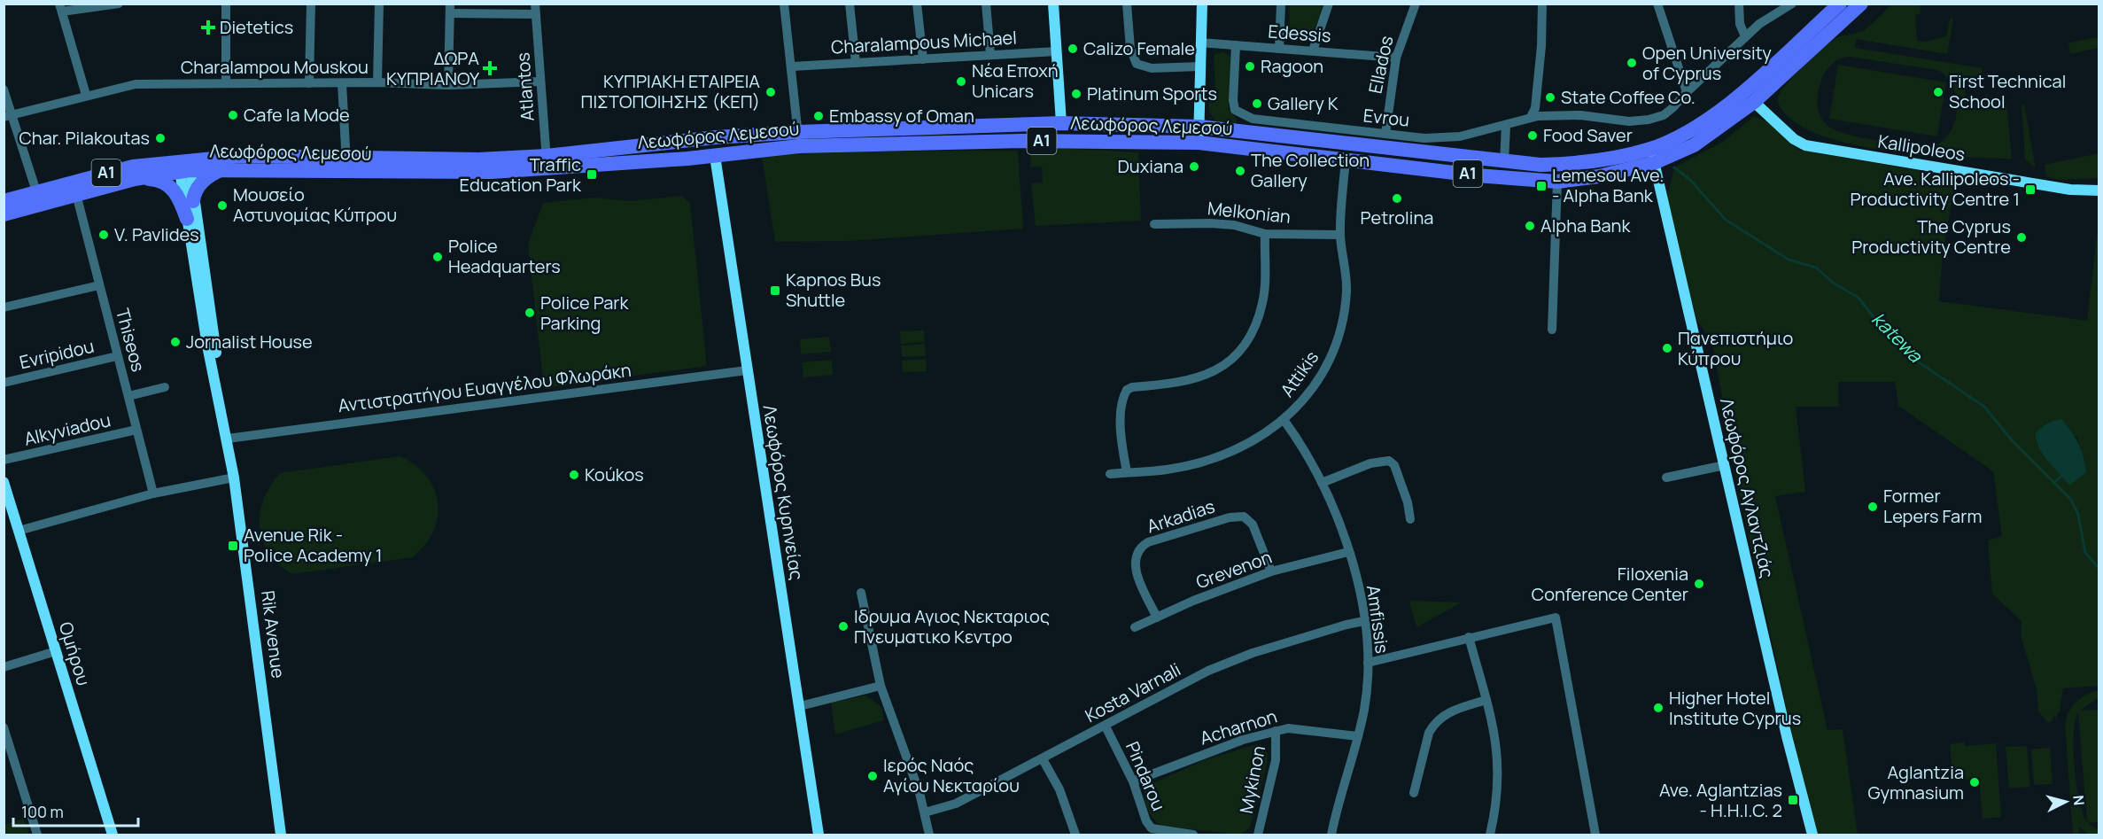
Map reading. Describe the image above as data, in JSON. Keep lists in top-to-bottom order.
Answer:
{
  "streets": {
    "main road": [
      "Λεωφόρος Λεμεσού",
      "A1",
      "Kallipoleos",
      "Λεωφόρος Αγλαντζιάς",
      "Λεωφόρος Κυρηνείας",
      "Rik Avenue",
      "Ομήρου"
    ],
    "street": [
      "Edessis",
      "Charalampous Michael",
      "Ellados",
      "Charalampou Mouskou",
      "Atlantos",
      "Evrou",
      "Melkonian",
      "Thiseos",
      "Evripidou",
      "Attikis",
      "Αντιστρατήγου Ευαγγέλου Φλωράκη",
      "Alkyviadou",
      "Arkadias",
      "Grevenon",
      "Amfissis",
      "Kosta Varnali",
      "Acharnon",
      "Pindarou",
      "Mykinon"
    ]
  },
  "crossings": [
    ["Edessis", "Ellados"],
    ["Edessis", "Evrou"],
    ["Ellados", "Evrou"],
    ["Charalampou Mouskou", "Atlantos"],
    ["Atlantos", "Λεωφόρος Λεμεσού"],
    ["Λεωφόρος Λεμεσού", "Kallipoleos"],
    ["Λεωφόρος Λεμεσού", "Thiseos"],
    ["Λεωφόρος Λεμεσού", "Attikis"],
    ["Λεωφόρος Λεμεσού", "Λεωφόρος Αγλαντζιάς"],
    ["Λεωφόρος Λεμεσού", "Λεωφόρος Κυρηνείας"],
    ["Λεωφόρος Λεμεσού", "Rik Avenue"],
    ["Melkonian", "Attikis"],
    ["Thiseos", "Evripidou"],
    ["Thiseos", "Alkyviadou"],
    ["Attikis", "Amfissis"],
    ["Αντιστρατήγου Ευαγγέλου Φλωράκη", "Λεωφόρος Κυρηνείας"],
    ["Αντιστρατήγου Ευαγγέλου Φλωράκη", "Rik Avenue"],
    ["Arkadias", "Grevenon"],
    ["Grevenon", "Amfissis"],
    ["Amfissis", "Kosta Varnali"],
    ["Amfissis", "Acharnon"],
    ["Kosta Varnali", "Pindarou"],
    ["Acharnon", "Pindarou"],
    ["Acharnon", "Mykinon"]
  ],
  "water": ["katewa"],
  "places": {
    "health": ["Dietetics", "ΔΩΡΑ ΚΥΠΡΙΑΝΟΥ"],
    "other": [
      "Calizo Female",
      "Open University of Cyprus",
      "Ragoon",
      "Νέα Εποχή Unicars",
      "ΚΥΠΡΙΑΚΗ ΕΤΑΙΡΕΙΑ ΠΙΣΤΟΠΟΙΗΣΗΣ (ΚΕΠ)",
      "First Technical School",
      "Platinum Sports",
      "State Coffee Co.",
      "Gallery K",
      "Cafe la Mode",
      "Embassy of Oman",
      "Food Saver",
      "Char. Pilakoutas",
      "Duxiana",
      "The Collection Gallery",
      "Petrolina",
      "Μουσείο Αστυνομίας Κύπρου",
      "Alpha Bank",
      "V. Pavlides",
      "The Cyprus Productivity Centre",
      "Police Headquarters",
      "Police Park Parking",
      "Jornalist House",
      "Πανεπιστήμιο Κύπρου",
      "Koúkos",
      "Former Lepers Farm",
      "Filoxenia Conference Center",
      "Ιδρυμα Αγιος Νεκταριος Πνευματικο Κεντρο",
      "Higher Hotel Institute Cyprus",
      "Ιερός Ναός Αγίου Νεκταρίου",
      "Aglantzia Gymnasium"
    ],
    "transit": [
      "Traffic Education Park",
      "Lemesou Ave. - Alpha Bank",
      "Ave. Kallipoleos - Productivity Centre 1",
      "Kapnos Bus Shuttle",
      "Avenue Rik - Police Academy 1",
      "Ave. Aglantzias - H.H.I.C. 2"
    ]
  },
  "scale_bar": "100 m",
  "north": "right"
}
